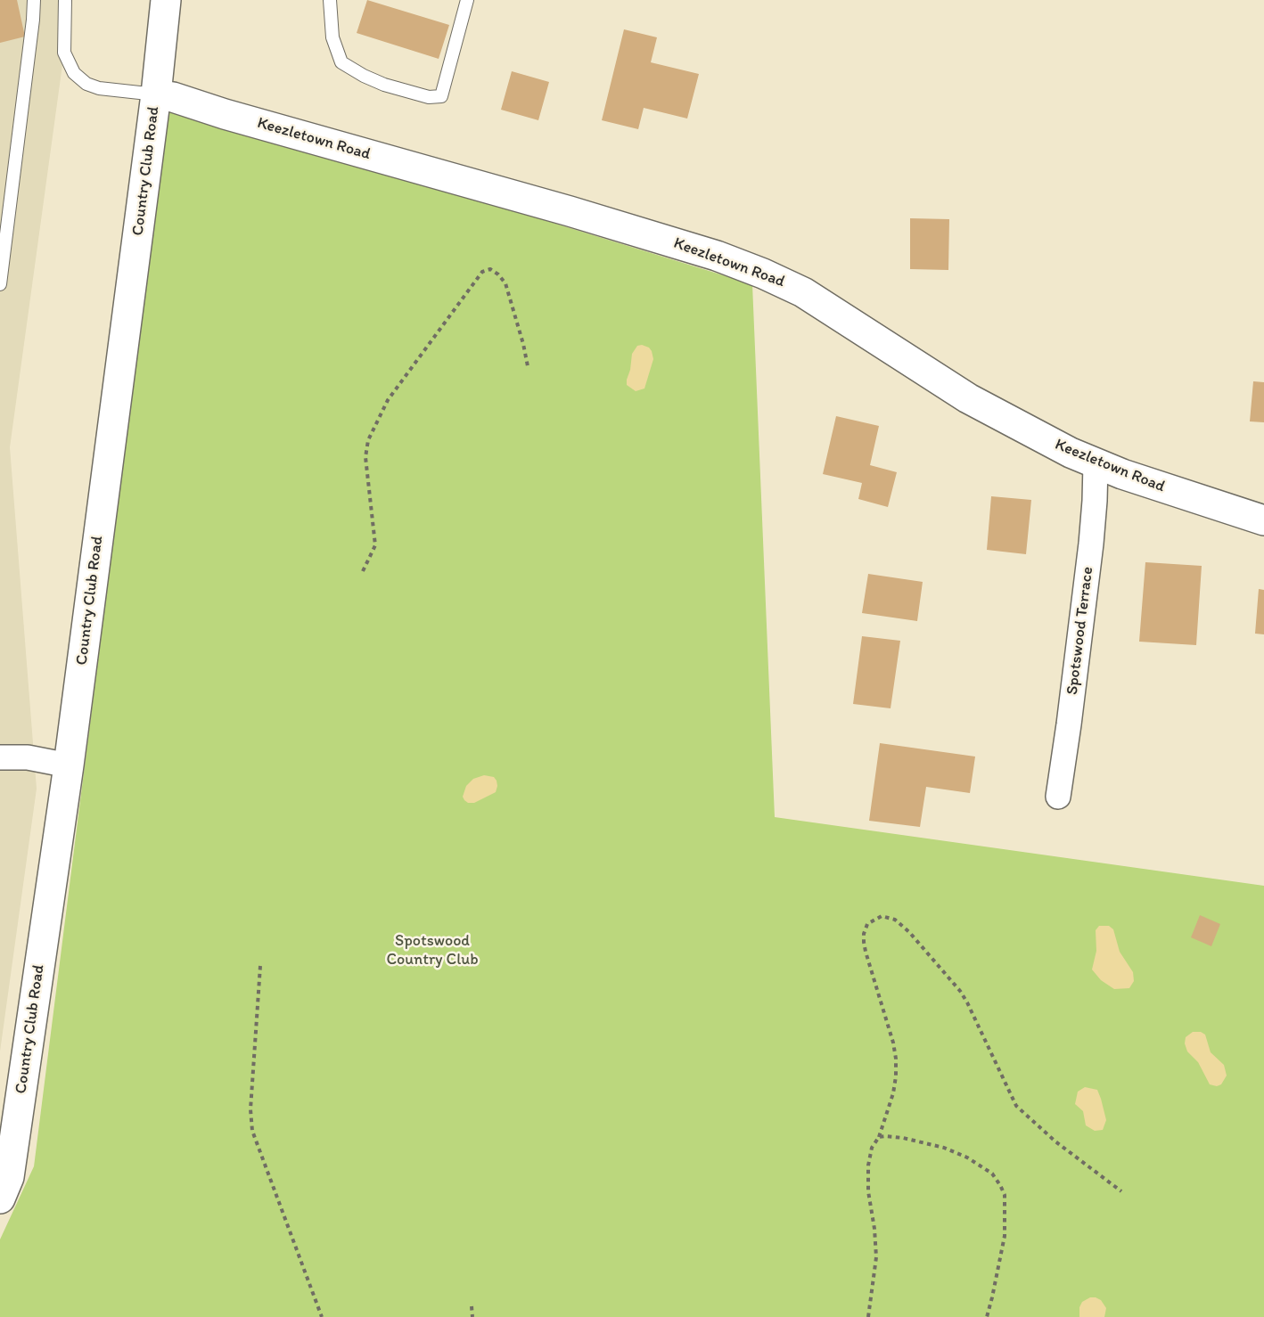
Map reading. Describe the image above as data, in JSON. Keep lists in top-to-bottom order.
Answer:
{
  "streets": {
    "street": ["Keezletown Road", "Country Club Road", "Spotswood Terrace"]
  },
  "crossings": [
    ["Keezletown Road", "Country Club Road"],
    ["Keezletown Road", "Spotswood Terrace"]
  ],
  "parks": ["Spotswood Country Club"]
}
